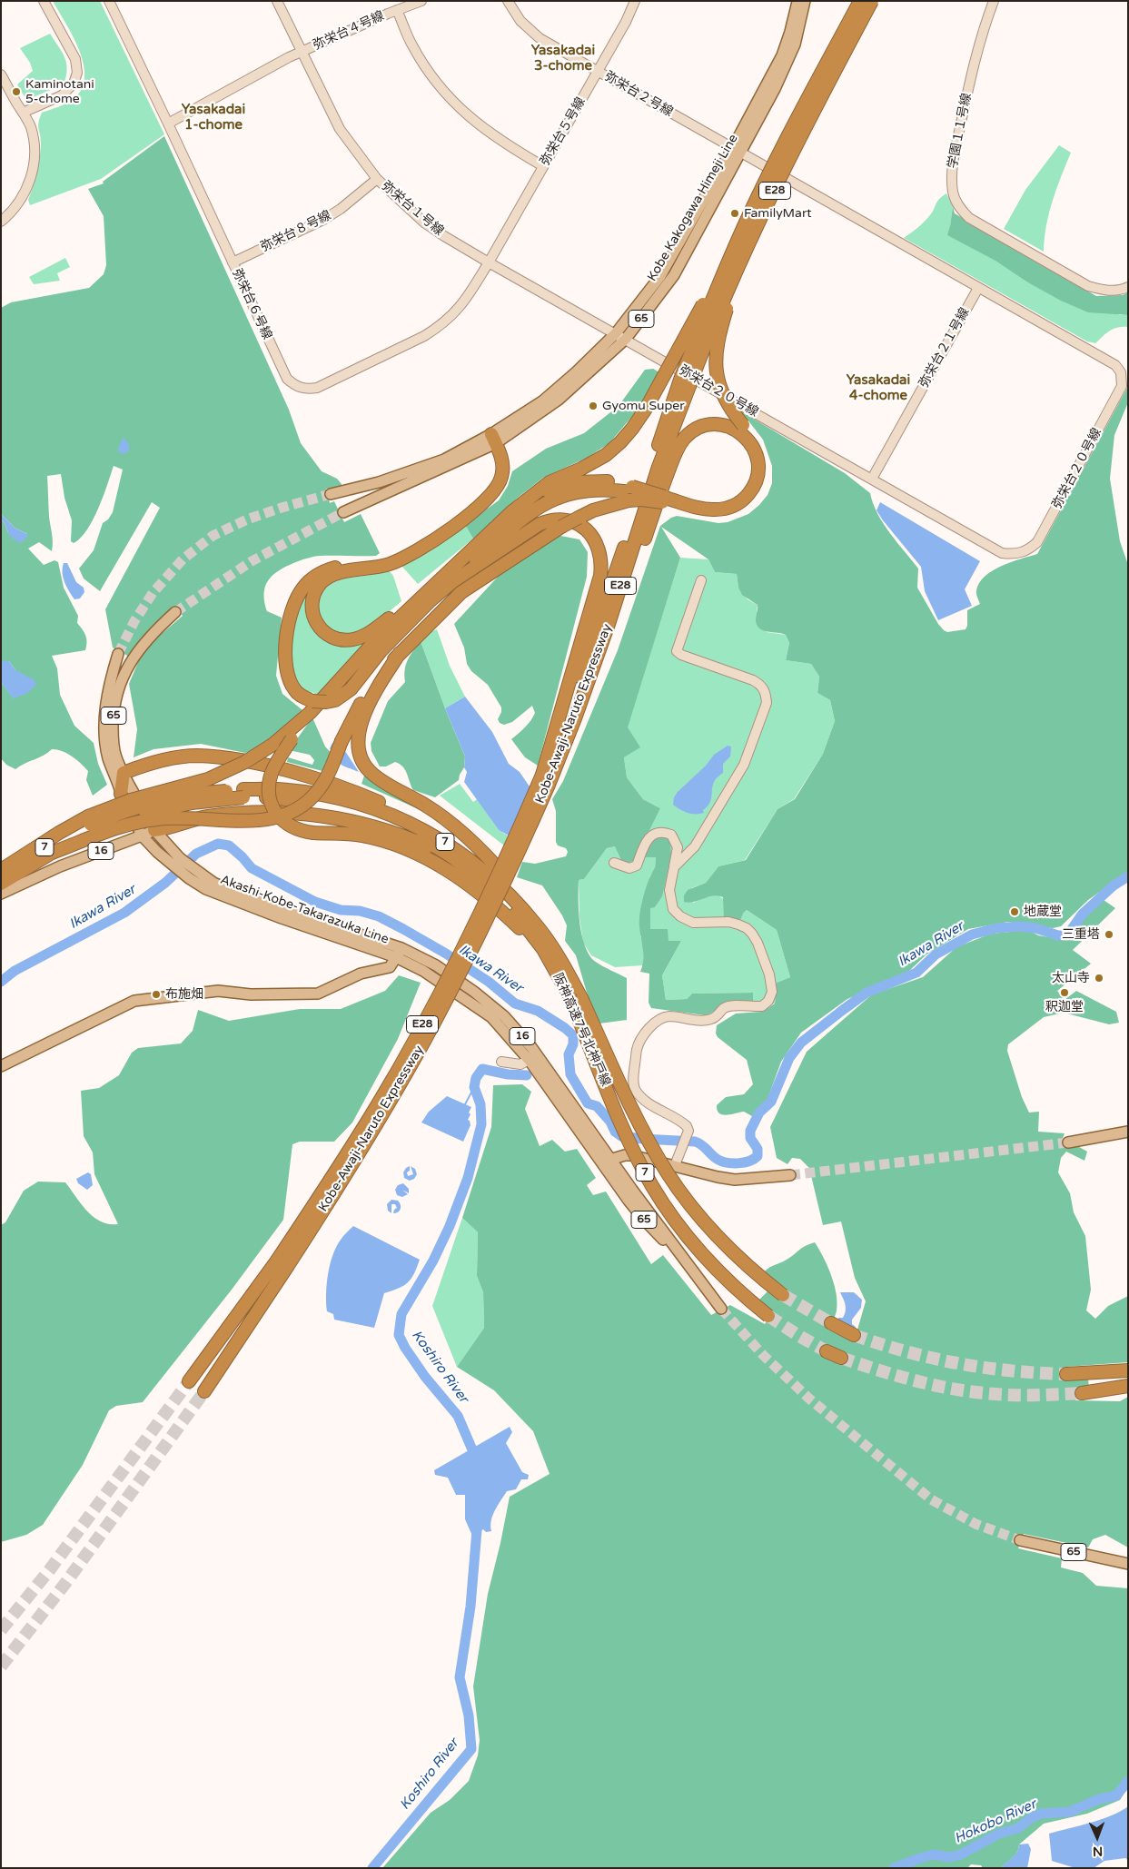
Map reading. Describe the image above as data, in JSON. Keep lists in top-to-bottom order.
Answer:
{
  "streets": {
    "highway": [
      "E28",
      "Kobe-Awaji-Naruto Expressway",
      "7",
      "阪神高速7号北神戸線"
    ],
    "main road": [
      "Kobe Kakogawa Himeji Line",
      "65",
      "16",
      "Akashi-Kobe-Takarazuka Line"
    ],
    "street": [
      "弥栄台４号線",
      "弥栄台２号線",
      "学園１１号線",
      "弥栄台５号線",
      "弥栄台１号線",
      "弥栄台８号線",
      "弥栄台６号線",
      "弥栄台２１号線",
      "弥栄台２０号線"
    ]
  },
  "crossings": [
    ["弥栄台４号線", "弥栄台１号線"],
    ["弥栄台４号線", "弥栄台６号線"],
    ["弥栄台２号線", "弥栄台５号線"],
    ["弥栄台２号線", "Kobe Kakogawa Himeji Line"],
    ["弥栄台２号線", "弥栄台２０号線"],
    ["弥栄台５号線", "弥栄台１号線"],
    ["弥栄台５号線", "弥栄台６号線"],
    ["Kobe Kakogawa Himeji Line", "弥栄台１号線"],
    ["Kobe Kakogawa Himeji Line", "弥栄台２０号線"],
    ["弥栄台１号線", "弥栄台８号線"],
    ["弥栄台１号線", "弥栄台６号線"],
    ["弥栄台１号線", "弥栄台２０号線"],
    ["弥栄台８号線", "弥栄台６号線"],
    ["65", "16"],
    ["65", "Akashi-Kobe-Takarazuka Line"],
    ["弥栄台２１号線", "弥栄台２０号線"],
    ["16", "Akashi-Kobe-Takarazuka Line"]
  ],
  "districts": ["Yasakadai 3-chome", "Yasakadai 1-chome", "Yasakadai 4-chome"],
  "water": ["Ikawa River", "Koshiro River", "Hokobo River"],
  "places": [
    "Kaminotani 5-chome",
    "FamilyMart",
    "Gyomu Super",
    "地蔵堂",
    "三重塔",
    "太山寺",
    "釈迦堂",
    "布施畑"
  ],
  "north": "bottom"
}
